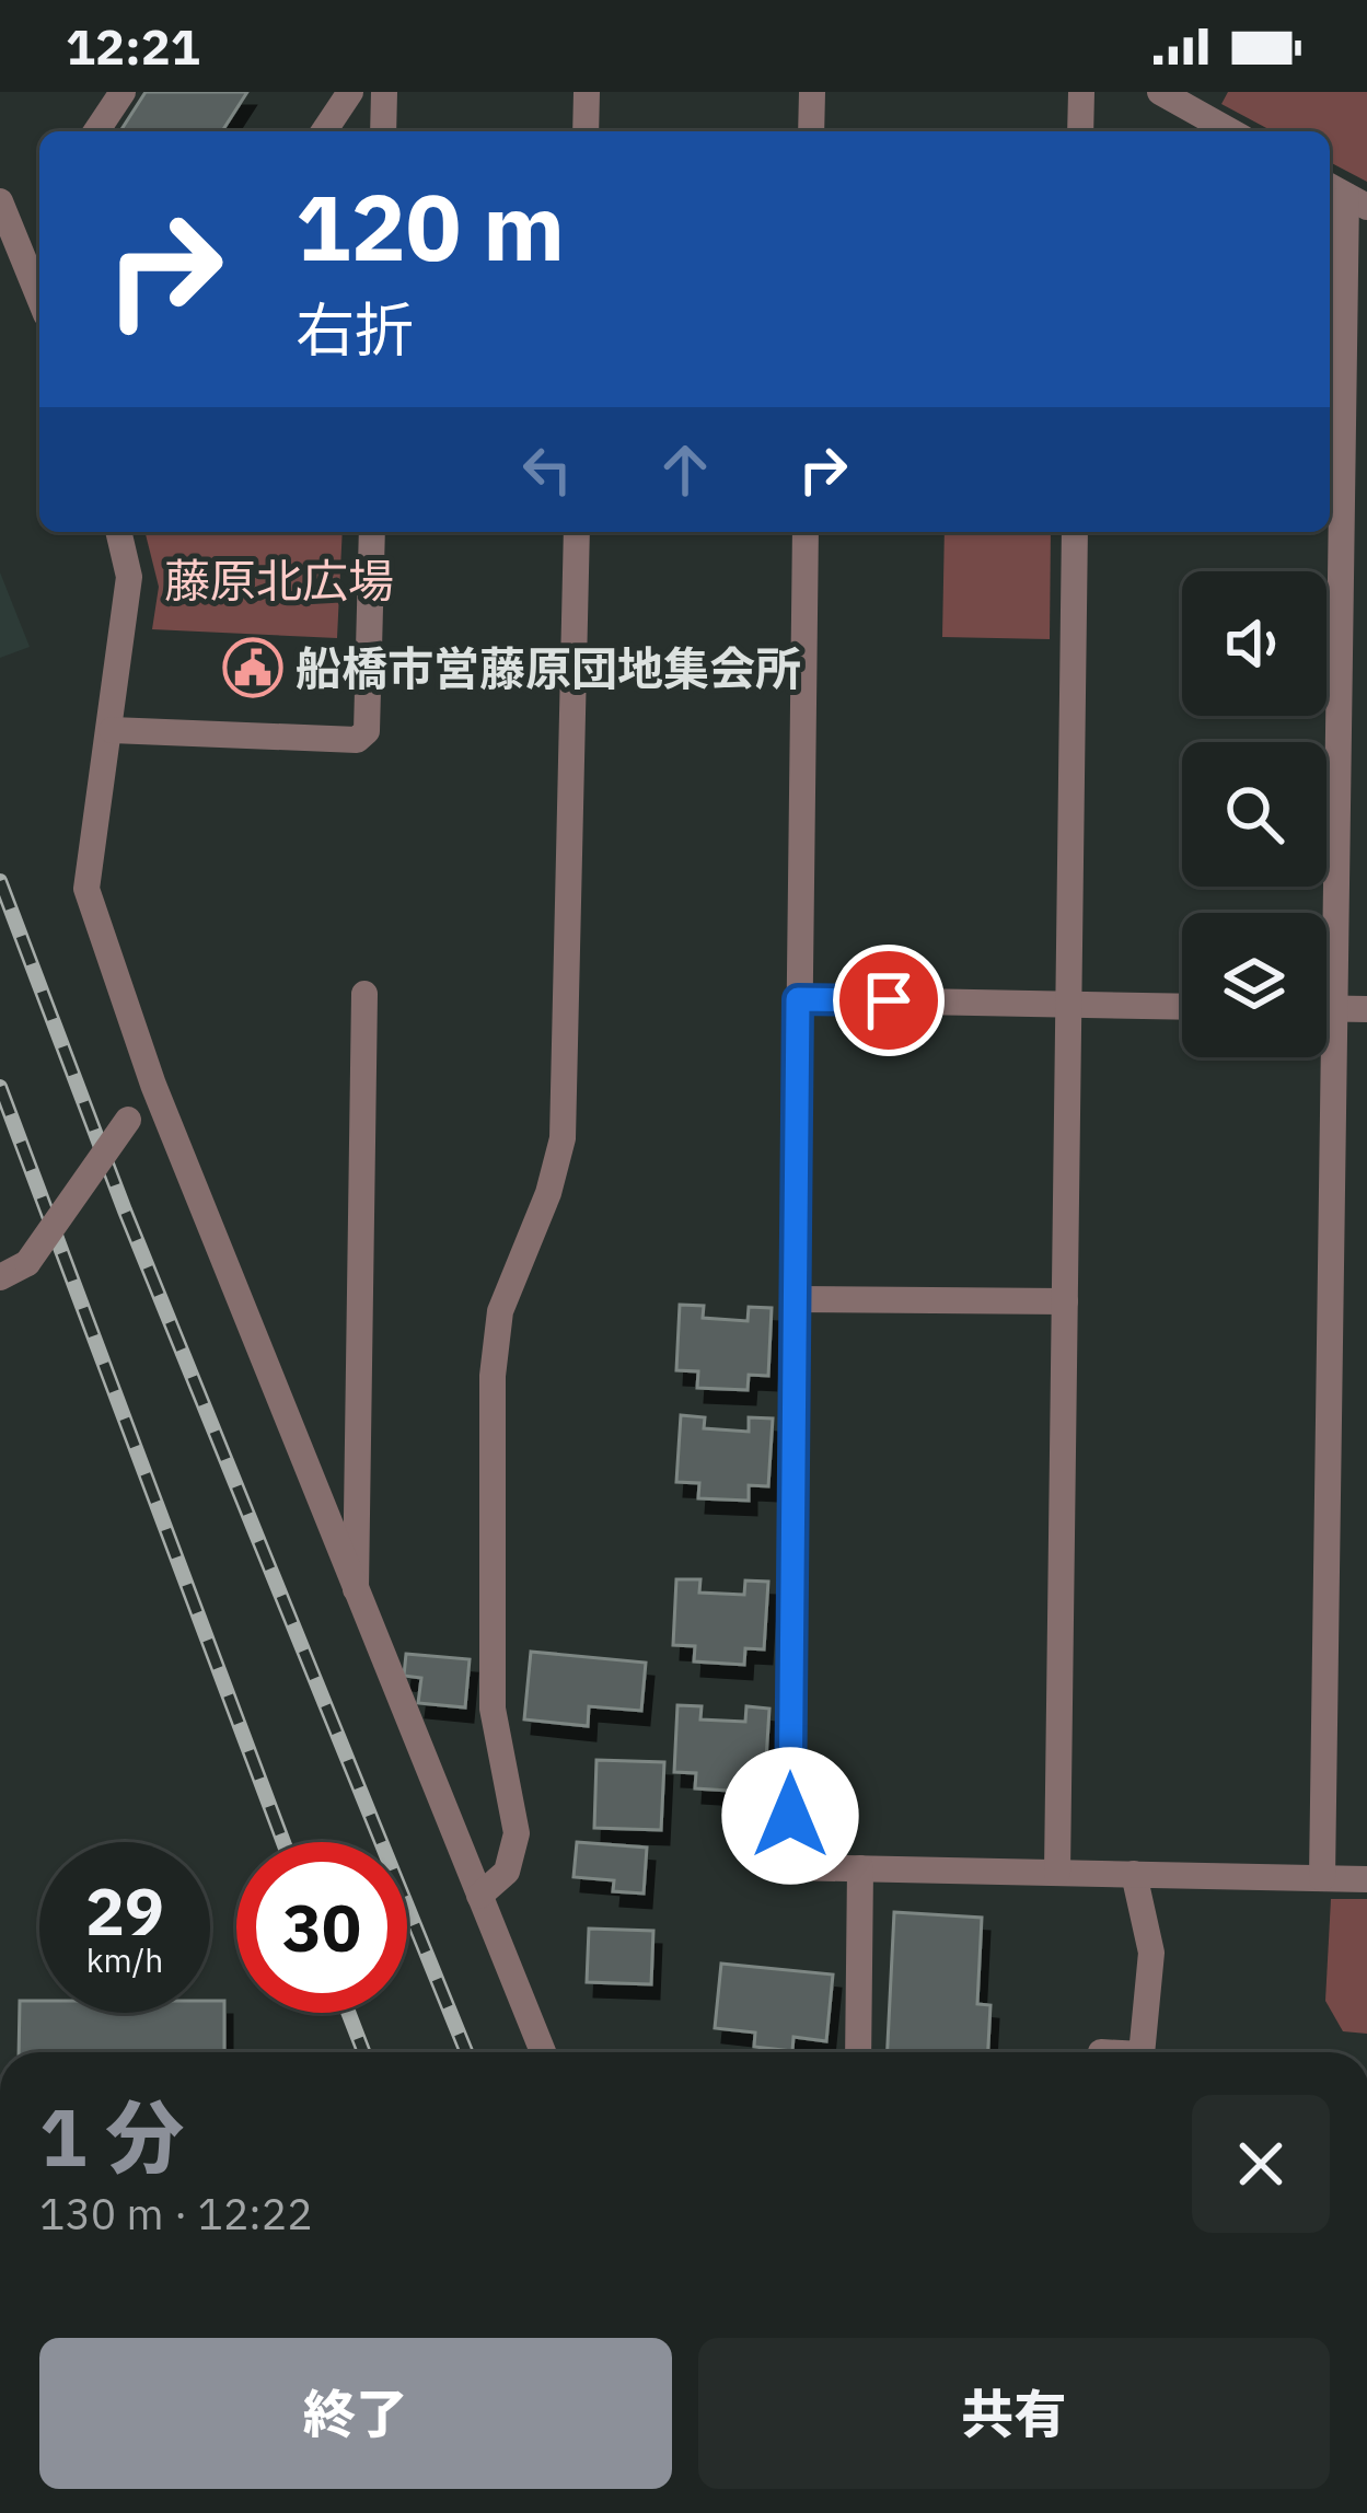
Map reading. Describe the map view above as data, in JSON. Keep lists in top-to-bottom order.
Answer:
{
  "parks": ["藤原北広場"],
  "places": {
    "public building": ["船橋市営藤原団地集会所"]
  },
  "page": {
    "status": "12:21",
    "turn": ["120 m", "右折"],
    "speed": "29 km/h",
    "limit": "30",
    "heading": ["1 分", "130 m · 12:22"],
    "buttons": ["終了", "共有"]
  }
}
